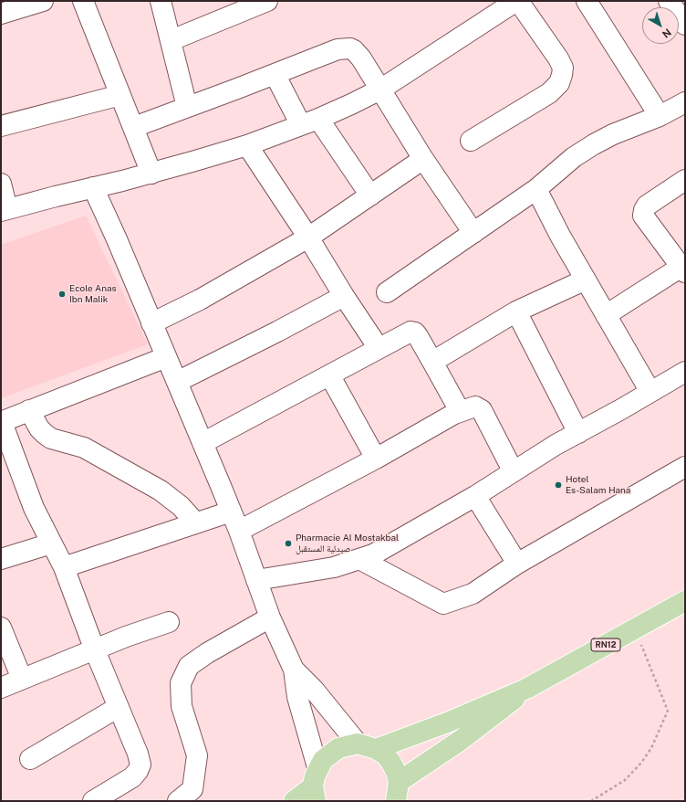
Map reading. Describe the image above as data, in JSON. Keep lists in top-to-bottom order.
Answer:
{
  "streets": {
    "main road": ["RN12"]
  },
  "places": ["Ecole Anas Ibn Malik", "Hotel Es-Salam Hana", "Pharmacie Al Mostakbal صيدلية المستقبل"],
  "north": "bottom right"
}
